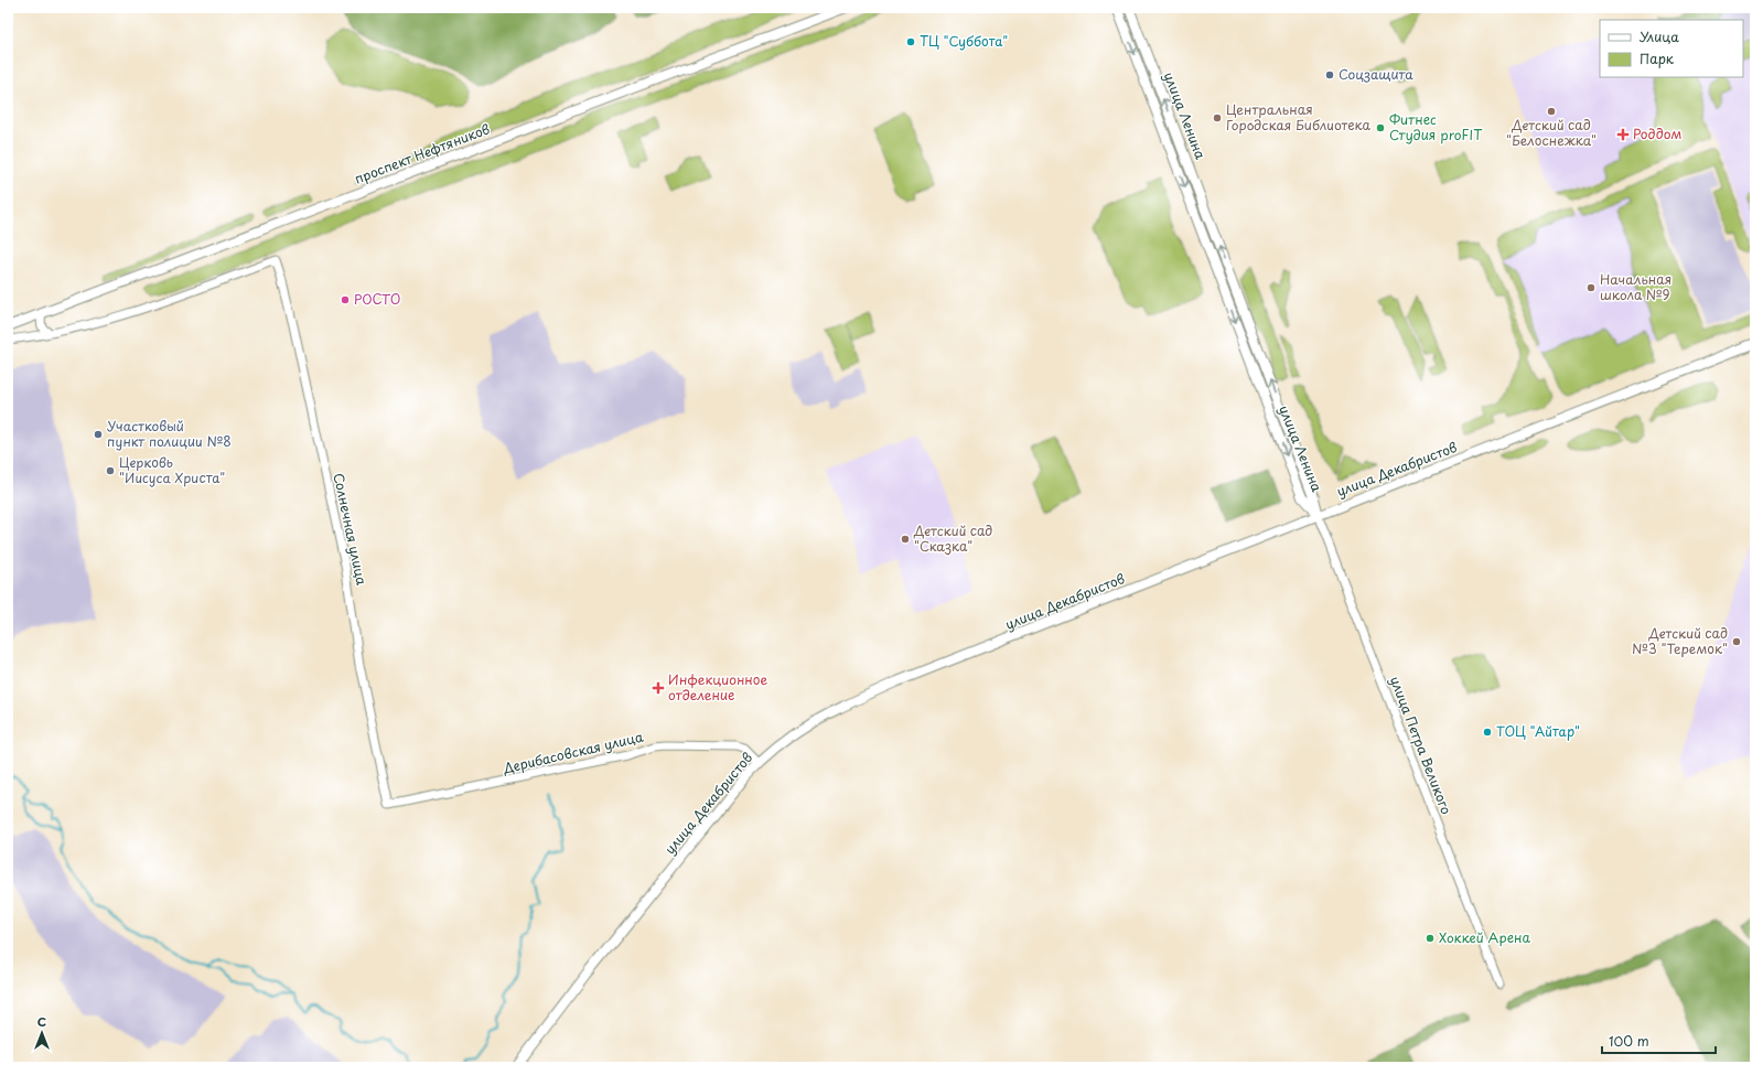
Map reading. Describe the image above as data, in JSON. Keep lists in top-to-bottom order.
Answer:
{
  "streets": {
    "main road": ["улица Ленина", "проспект Нефтяников", "улица Декабристов"],
    "street": ["Солнечная улица", "улица Петра Великого", "Дерибасовская улица"]
  },
  "crossings": [
    ["улица Ленина", "улица Декабристов"],
    ["улица Ленина", "улица Петра Великого"],
    ["улица Декабристов", "улица Петра Великого"],
    ["улица Декабристов", "Дерибасовская улица"],
    ["Солнечная улица", "Дерибасовская улица"]
  ],
  "places": {
    "other": [
      "ТЦ \"Суббота\"",
      "Соцзащита",
      "Детский сад \"Белоснежка\"",
      "Центральная Городская Библиотека",
      "Фитнес Студия proFIT",
      "Начальная школа №9",
      "РОСТО",
      "Участковый пункт полиции №8",
      "Церковь \"Иисуса Христа\"",
      "Детский сад \"Сказка\"",
      "Детский сад №3 \"Теремок\"",
      "ТОЦ \"Айтар\"",
      "Хоккей Арена"
    ],
    "health": ["Роддом", "Инфекционное отделение"]
  },
  "legend": ["Улица", "Парк"],
  "scale_bar": "100 m",
  "north": "top"
}
